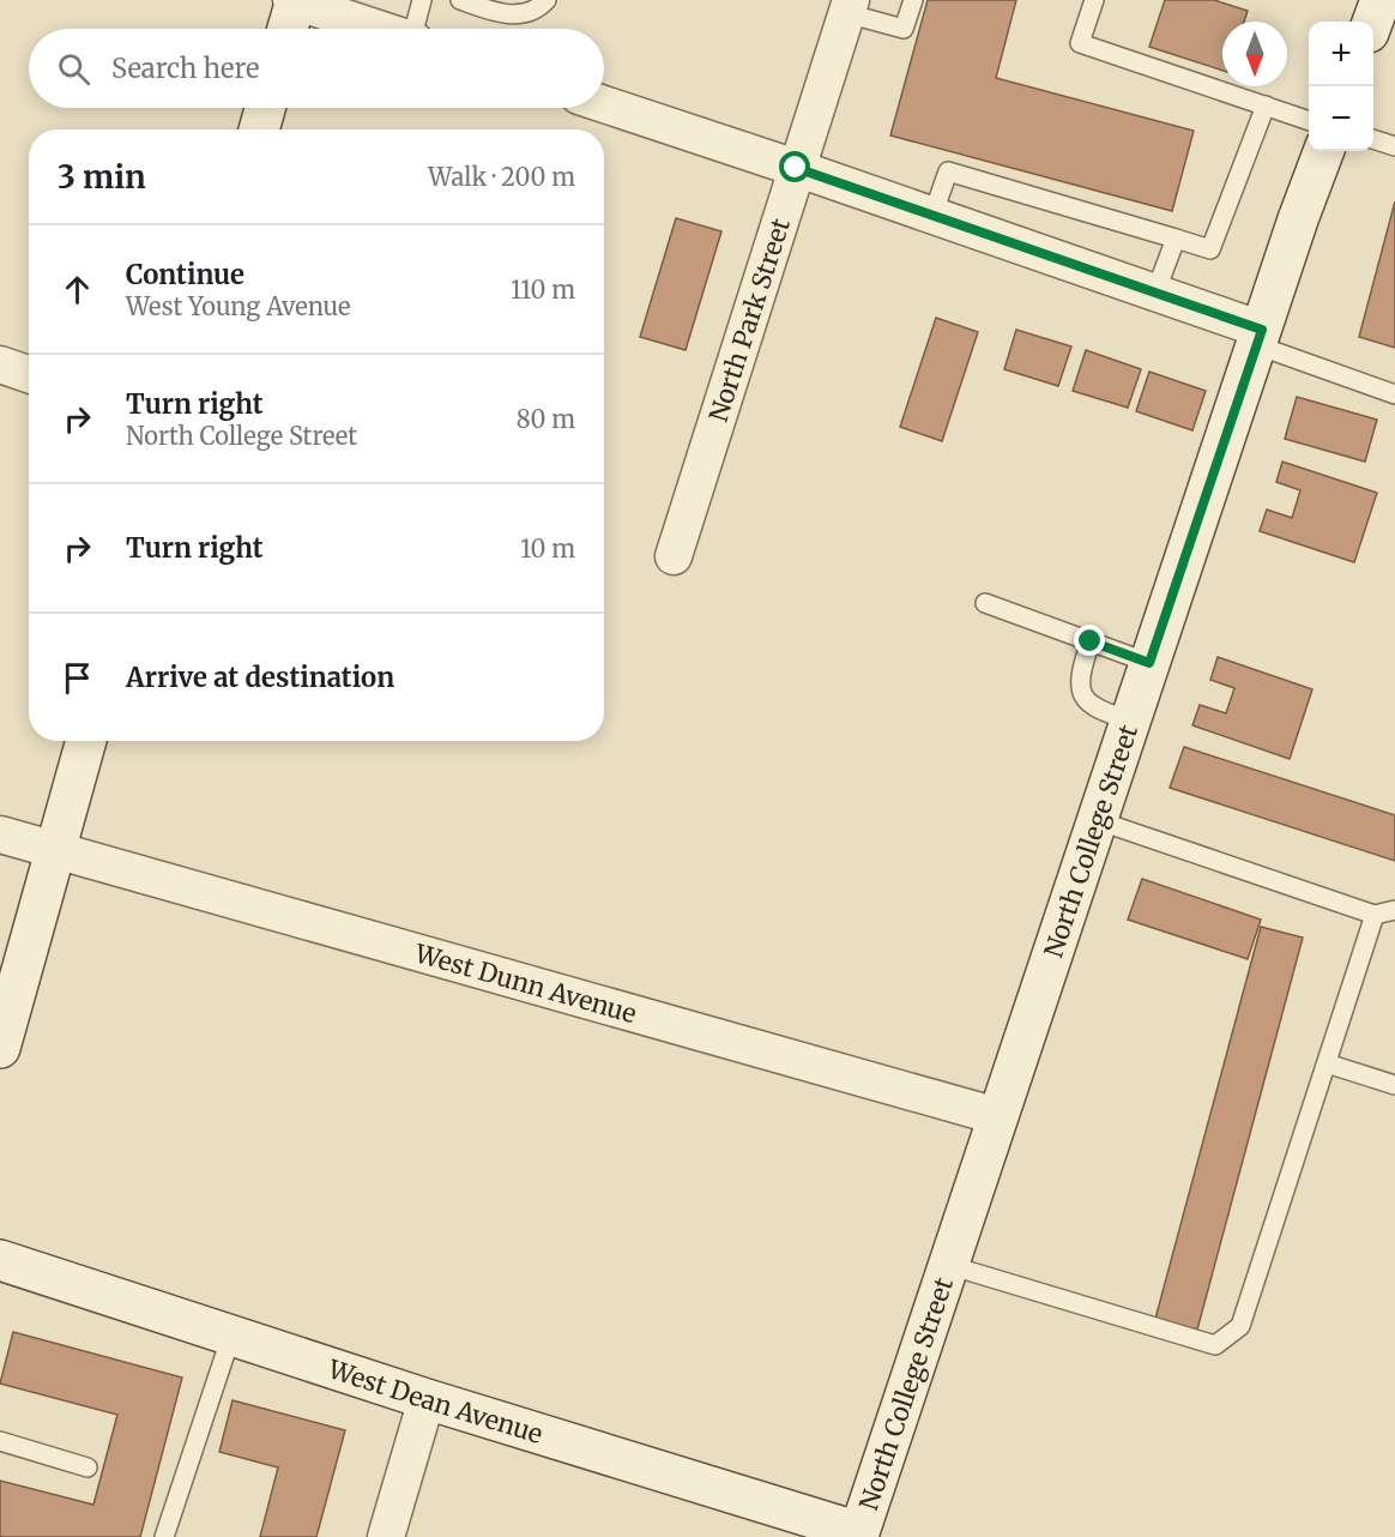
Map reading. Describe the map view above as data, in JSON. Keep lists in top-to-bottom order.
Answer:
{
  "streets": {
    "street": [
      "North Park Street",
      "North College Street",
      "West Dunn Avenue",
      "West Dean Avenue"
    ]
  },
  "crossings": [
    ["North College Street", "West Dunn Avenue"],
    ["North College Street", "West Dean Avenue"]
  ],
  "north": "bottom",
  "page": {
    "map_buttons": ["+", "−"],
    "search": "Search here",
    "heading": ["3 min", "Walk · 200 m"],
    "list": [
      ["Continue", "West Young Avenue", "110 m"],
      ["Turn right", "North College Street", "80 m"],
      ["Turn right", "10 m"],
      "Arrive at destination"
    ]
  }
}
